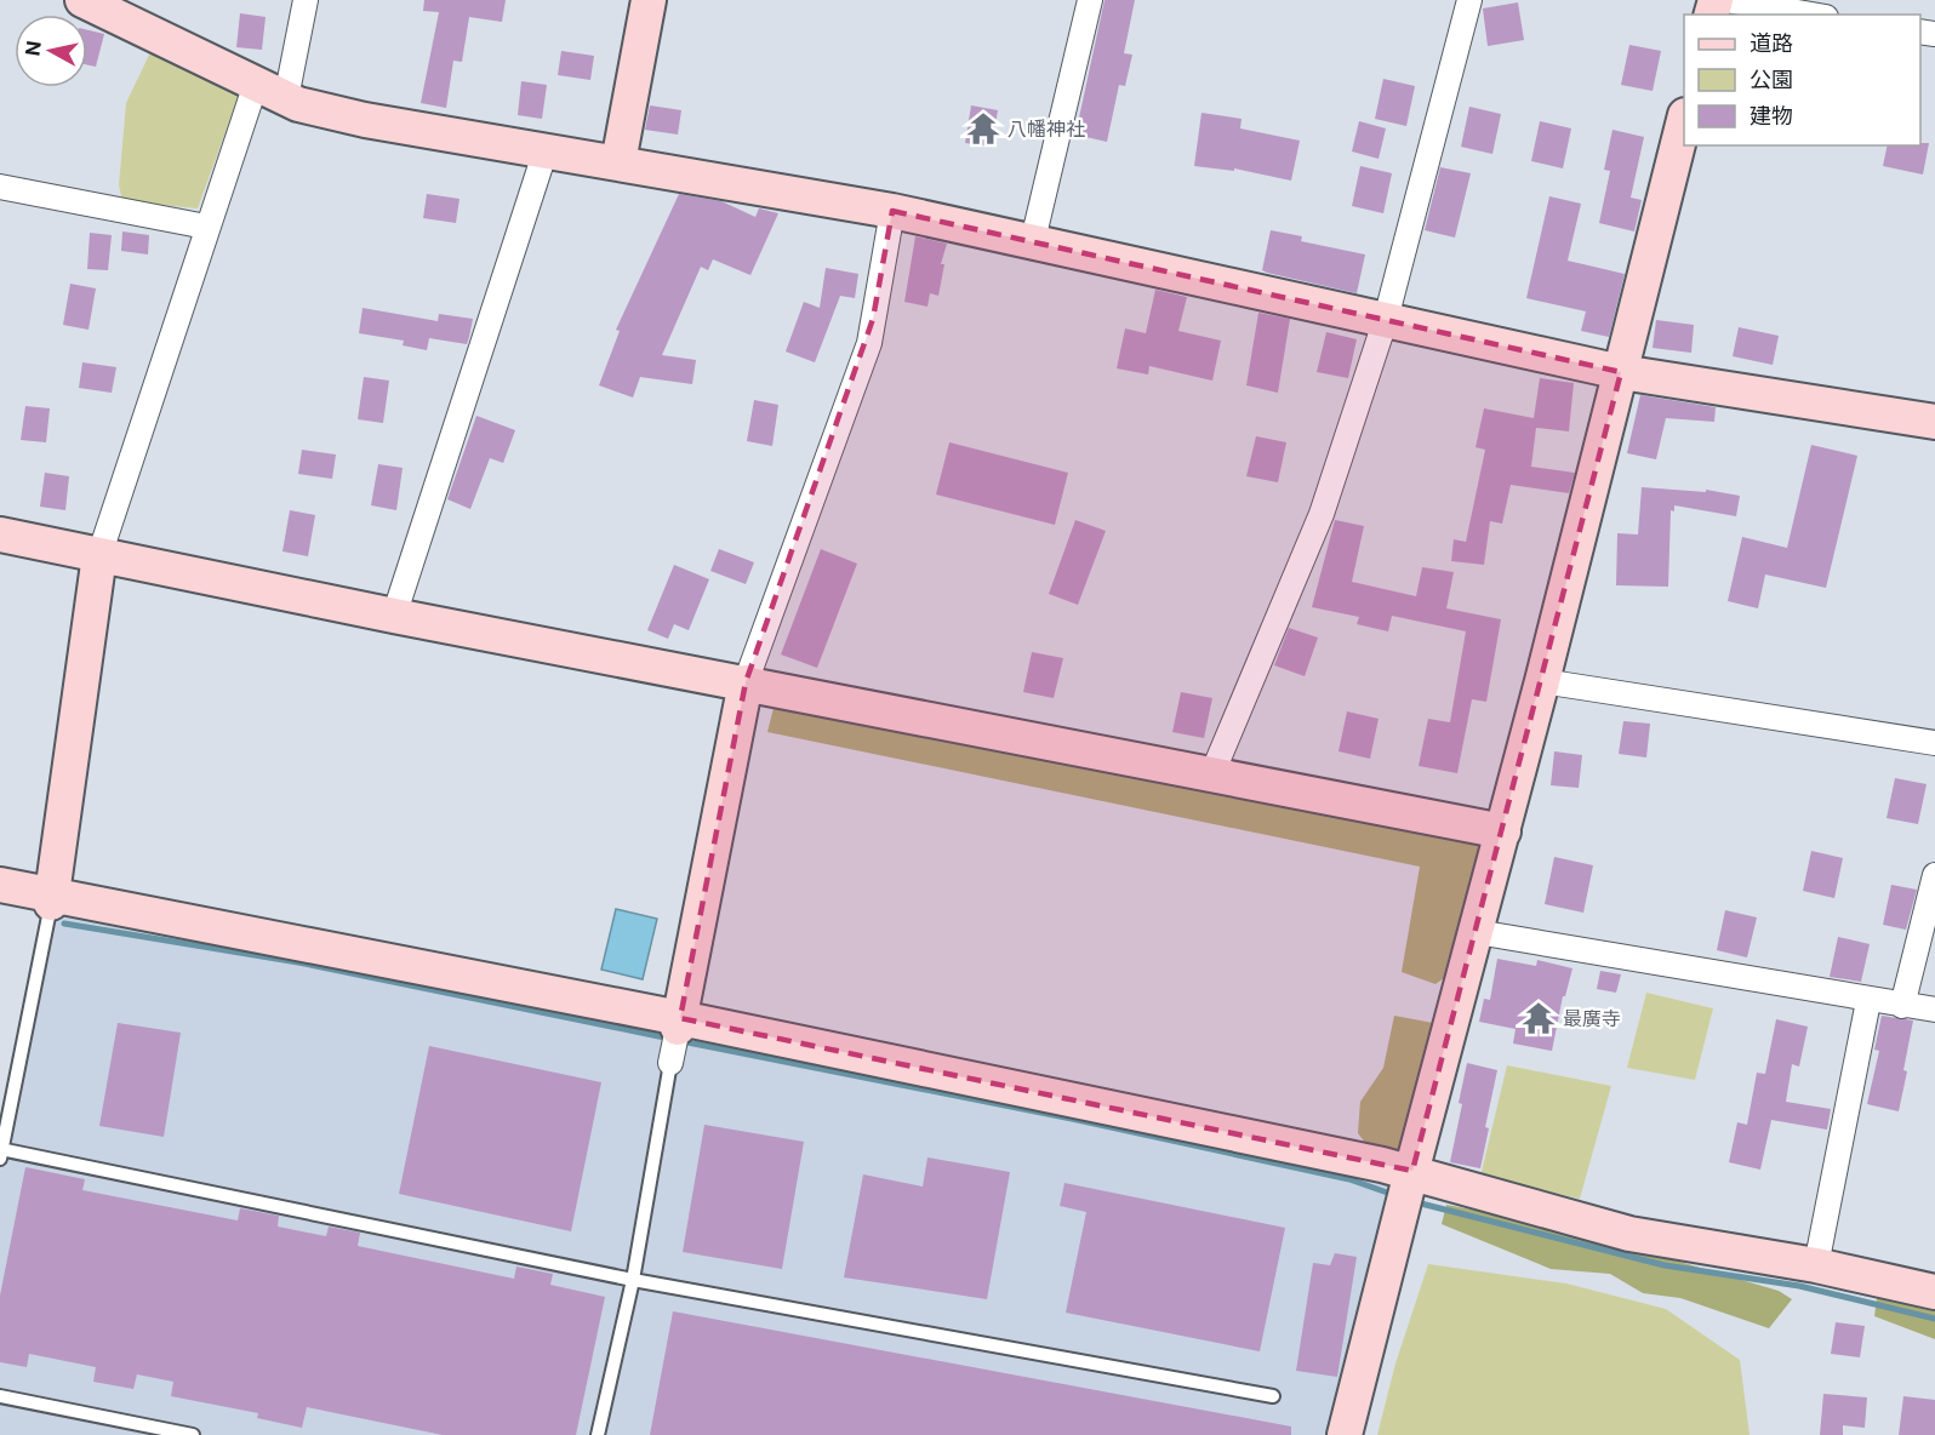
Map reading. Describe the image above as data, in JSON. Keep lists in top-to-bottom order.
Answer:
{
  "places": {
    "temple": ["八幡神社", "最廣寺"]
  },
  "legend": ["道路", "公園", "建物"],
  "north": "left"
}
